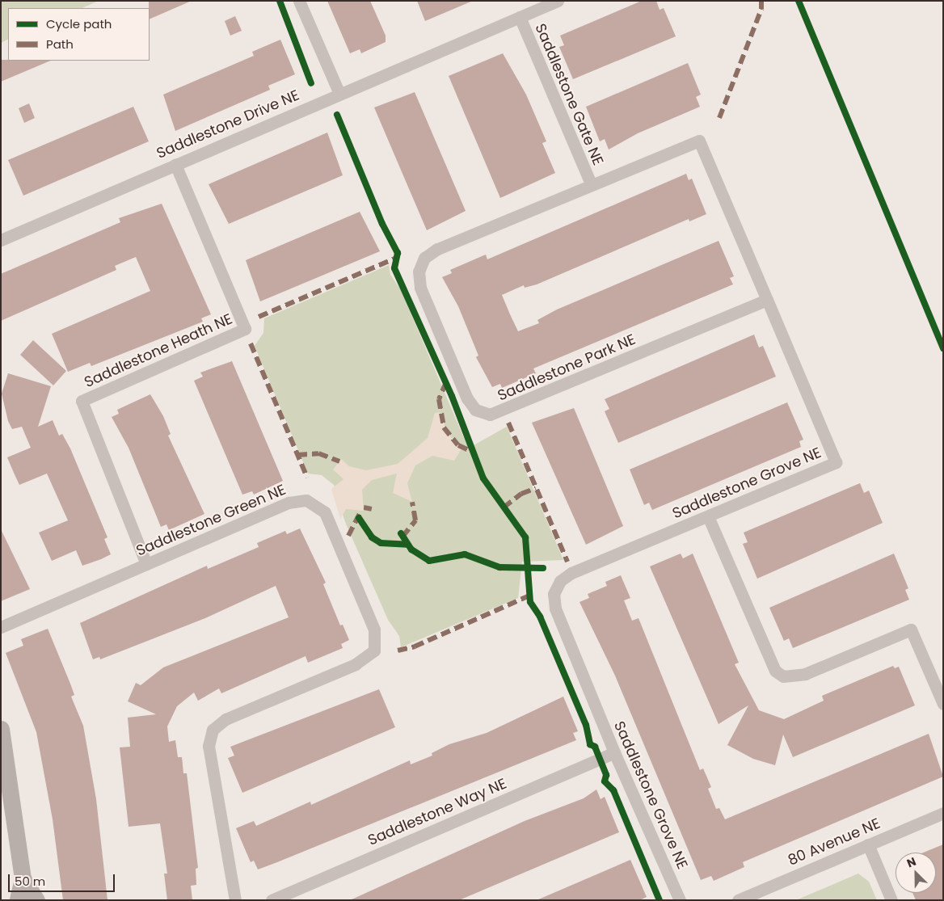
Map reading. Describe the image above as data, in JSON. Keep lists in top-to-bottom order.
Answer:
{
  "streets": {
    "street": [
      "Saddlestone Gate NE",
      "Saddlestone Drive NE",
      "Saddlestone Heath NE",
      "Saddlestone Park NE",
      "Saddlestone Grove NE",
      "Saddlestone Green NE",
      "Saddlestone Way NE",
      "80 Avenue NE"
    ]
  },
  "crossings": [
    ["Saddlestone Gate NE", "Saddlestone Drive NE"],
    ["Saddlestone Gate NE", "Saddlestone Park NE"],
    ["Saddlestone Gate NE", "Saddlestone Grove NE"],
    ["Saddlestone Drive NE", "Saddlestone Heath NE"],
    ["Saddlestone Heath NE", "Saddlestone Green NE"],
    ["Saddlestone Park NE", "Saddlestone Grove NE"],
    ["Saddlestone Grove NE", "Saddlestone Way NE"]
  ],
  "legend": ["Cycle path", "Path"],
  "scale_bar": "50 m",
  "north": "top left"
}
